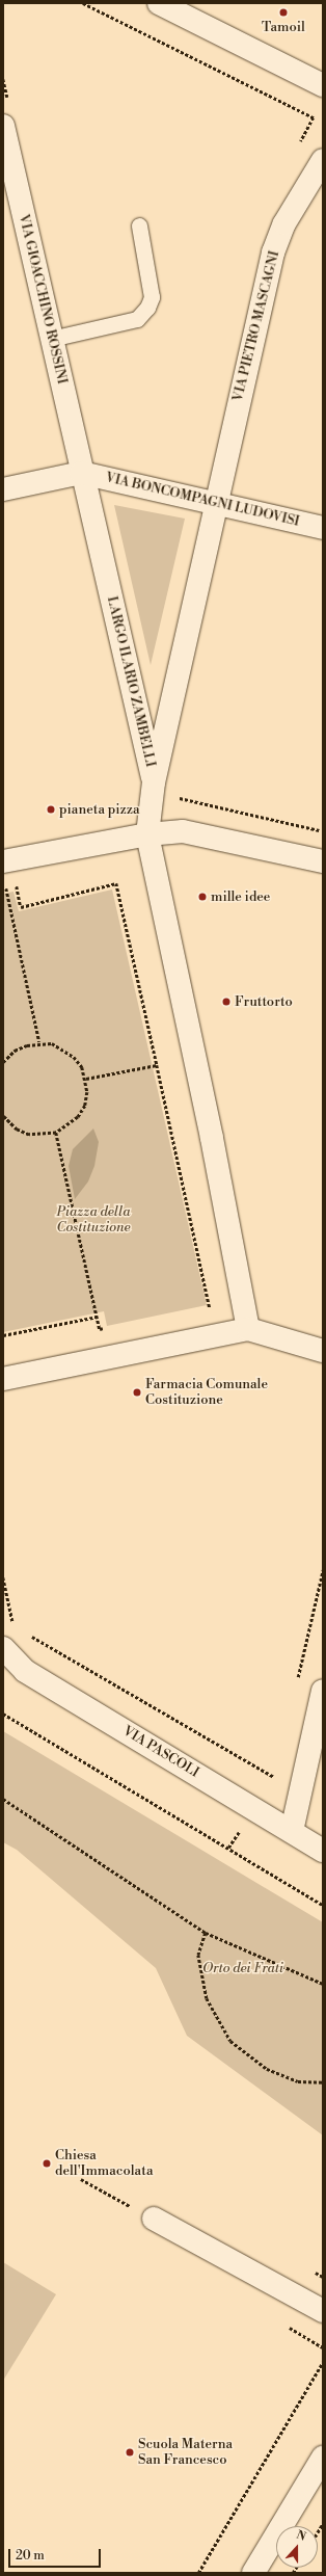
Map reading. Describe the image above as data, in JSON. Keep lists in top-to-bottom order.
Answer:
{
  "streets": {
    "street": [
      "VIA GIOACCHINO ROSSINI",
      "VIA PIETRO MASCAGNI",
      "VIA BONCOMPAGNI LUDOVISI",
      "LARGO ILARIO ZAMBELLI",
      "VIA PASCOLI"
    ]
  },
  "crossings": [
    ["VIA GIOACCHINO ROSSINI", "VIA BONCOMPAGNI LUDOVISI"],
    ["VIA GIOACCHINO ROSSINI", "LARGO ILARIO ZAMBELLI"],
    ["VIA PIETRO MASCAGNI", "VIA BONCOMPAGNI LUDOVISI"],
    ["VIA PIETRO MASCAGNI", "LARGO ILARIO ZAMBELLI"],
    ["VIA BONCOMPAGNI LUDOVISI", "LARGO ILARIO ZAMBELLI"]
  ],
  "parks": ["Piazza della Costituzione", "Orto dei Frati"],
  "places": [
    "Tamoil",
    "pianeta pizza",
    "mille idee",
    "Fruttorto",
    "Farmacia Comunale Costituzione",
    "Chiesa dell'Immacolata",
    "Scuola Materna San Francesco"
  ],
  "scale_bar": "20 m",
  "north": "top"
}
